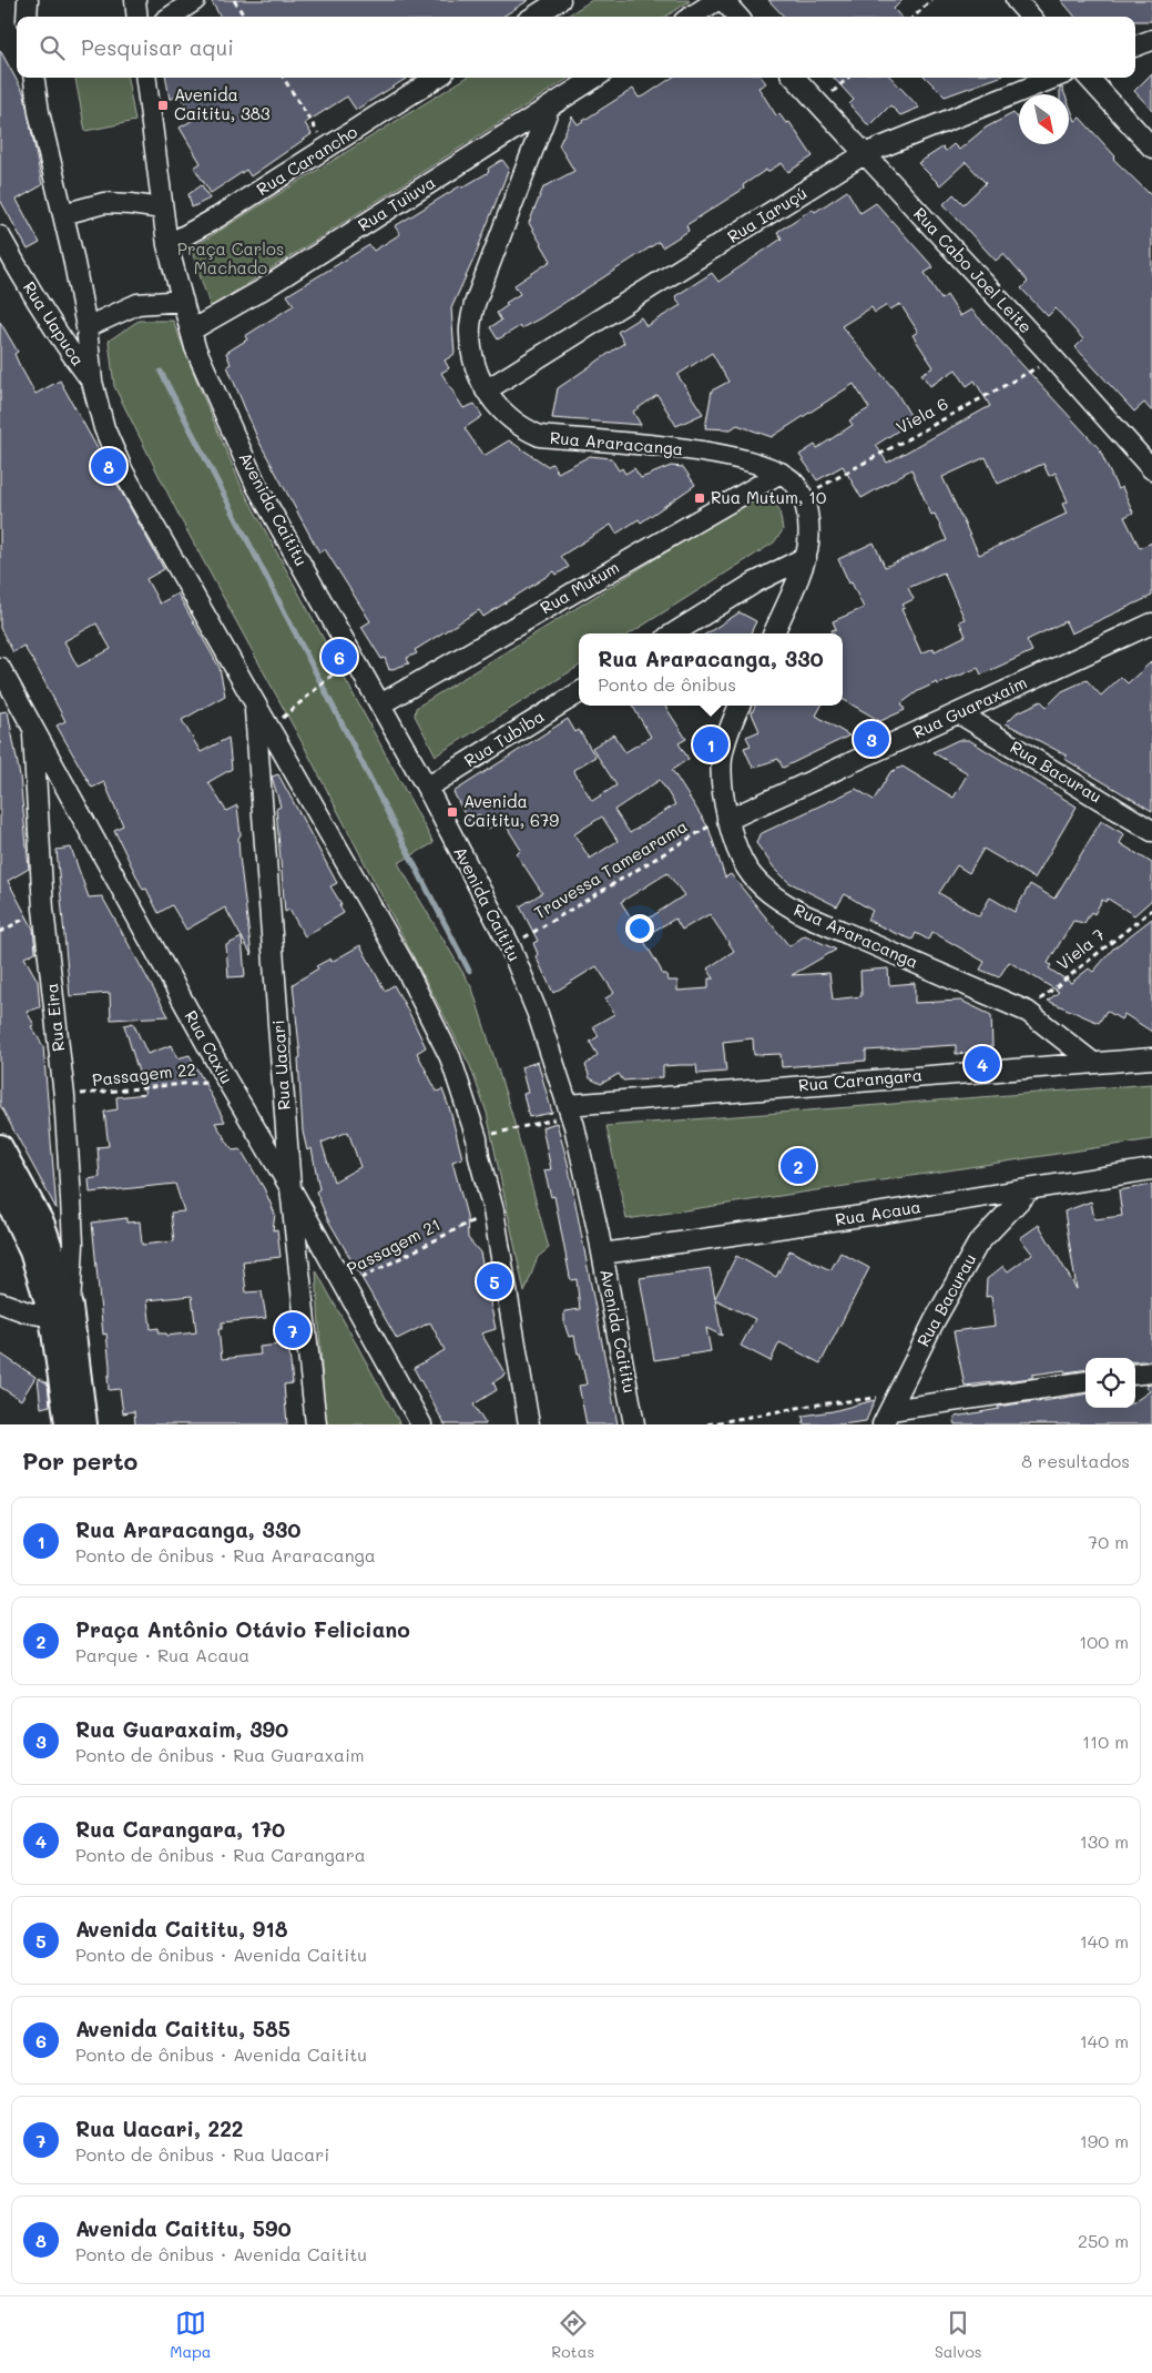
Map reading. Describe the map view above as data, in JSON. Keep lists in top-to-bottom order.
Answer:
{
  "streets": {
    "street": [
      "Rua Carancho",
      "Rua Tuiuva",
      "Rua Iaruçú",
      "Rua Cabo Joel Leite",
      "Rua Uapuca",
      "Rua Araracanga",
      "Avenida Caititu",
      "Rua Mutum",
      "Rua Guaraxaim",
      "Rua Tubiba",
      "Rua Bacurau",
      "Rua Eira",
      "Rua Caxiu",
      "Rua Uacari",
      "Rua Carangara",
      "Rua Acaua"
    ],
    "path": [
      "Viela 6",
      "Travessa Tamearama",
      "Viela 7",
      "Passagem 22",
      "Passagem 21"
    ]
  },
  "crossings": [
    ["Rua Carancho", "Avenida Caititu"],
    ["Rua Tuiuva", "Rua Araracanga"],
    ["Rua Tuiuva", "Avenida Caititu"],
    ["Rua Iaruçú", "Rua Cabo Joel Leite"],
    ["Rua Iaruçú", "Rua Araracanga"],
    ["Rua Cabo Joel Leite", "Viela 6"],
    ["Viela 6", "Rua Araracanga"],
    ["Rua Araracanga", "Rua Mutum"],
    ["Rua Araracanga", "Rua Guaraxaim"],
    ["Rua Araracanga", "Travessa Tamearama"],
    ["Rua Araracanga", "Viela 7"],
    ["Rua Araracanga", "Rua Carangara"],
    ["Avenida Caititu", "Rua Mutum"],
    ["Avenida Caititu", "Rua Tubiba"],
    ["Avenida Caititu", "Travessa Tamearama"],
    ["Avenida Caititu", "Rua Carangara"],
    ["Avenida Caititu", "Rua Acaua"],
    ["Rua Guaraxaim", "Rua Bacurau"],
    ["Rua Guaraxaim", "Travessa Tamearama"],
    ["Rua Bacurau", "Rua Acaua"],
    ["Rua Eira", "Rua Caxiu"],
    ["Rua Eira", "Passagem 22"],
    ["Rua Caxiu", "Rua Uacari"],
    ["Rua Caxiu", "Passagem 22"],
    ["Rua Caxiu", "Passagem 21"]
  ],
  "parks": ["Praça Carlos Machado"],
  "places": {
    "transit": ["Avenida Caititu, 383", "Rua Mutum, 10", "Avenida Caititu, 679"]
  },
  "north": "bottom right",
  "page": {
    "search": "Pesquisar aqui",
    "pins": [
      "8",
      "6",
      "3",
      "1",
      "4",
      "2",
      "5",
      "7"
    ],
    "popup": ["Rua Araracanga, 330", "Ponto de ônibus"],
    "heading": ["Por perto", "8 resultados"],
    "list": [
      {
        "mark": "1",
        "name": "Rua Araracanga, 330",
        "note": "Ponto de ônibus · Rua Araracanga",
        "value": "70 m"
      },
      {
        "mark": "2",
        "name": "Praça Antônio Otávio Feliciano",
        "note": "Parque · Rua Acaua",
        "value": "100 m"
      },
      {
        "mark": "3",
        "name": "Rua Guaraxaim, 390",
        "note": "Ponto de ônibus · Rua Guaraxaim",
        "value": "110 m"
      },
      {
        "mark": "4",
        "name": "Rua Carangara, 170",
        "note": "Ponto de ônibus · Rua Carangara",
        "value": "130 m"
      },
      {
        "mark": "5",
        "name": "Avenida Caititu, 918",
        "note": "Ponto de ônibus · Avenida Caititu",
        "value": "140 m"
      },
      {
        "mark": "6",
        "name": "Avenida Caititu, 585",
        "note": "Ponto de ônibus · Avenida Caititu",
        "value": "140 m"
      },
      {
        "mark": "7",
        "name": "Rua Uacari, 222",
        "note": "Ponto de ônibus · Rua Uacari",
        "value": "190 m"
      },
      {
        "mark": "8",
        "name": "Avenida Caititu, 590",
        "note": "Ponto de ônibus · Avenida Caititu",
        "value": "250 m"
      }
    ],
    "nav": ["Mapa", "Rotas", "Salvos"]
  }
}
